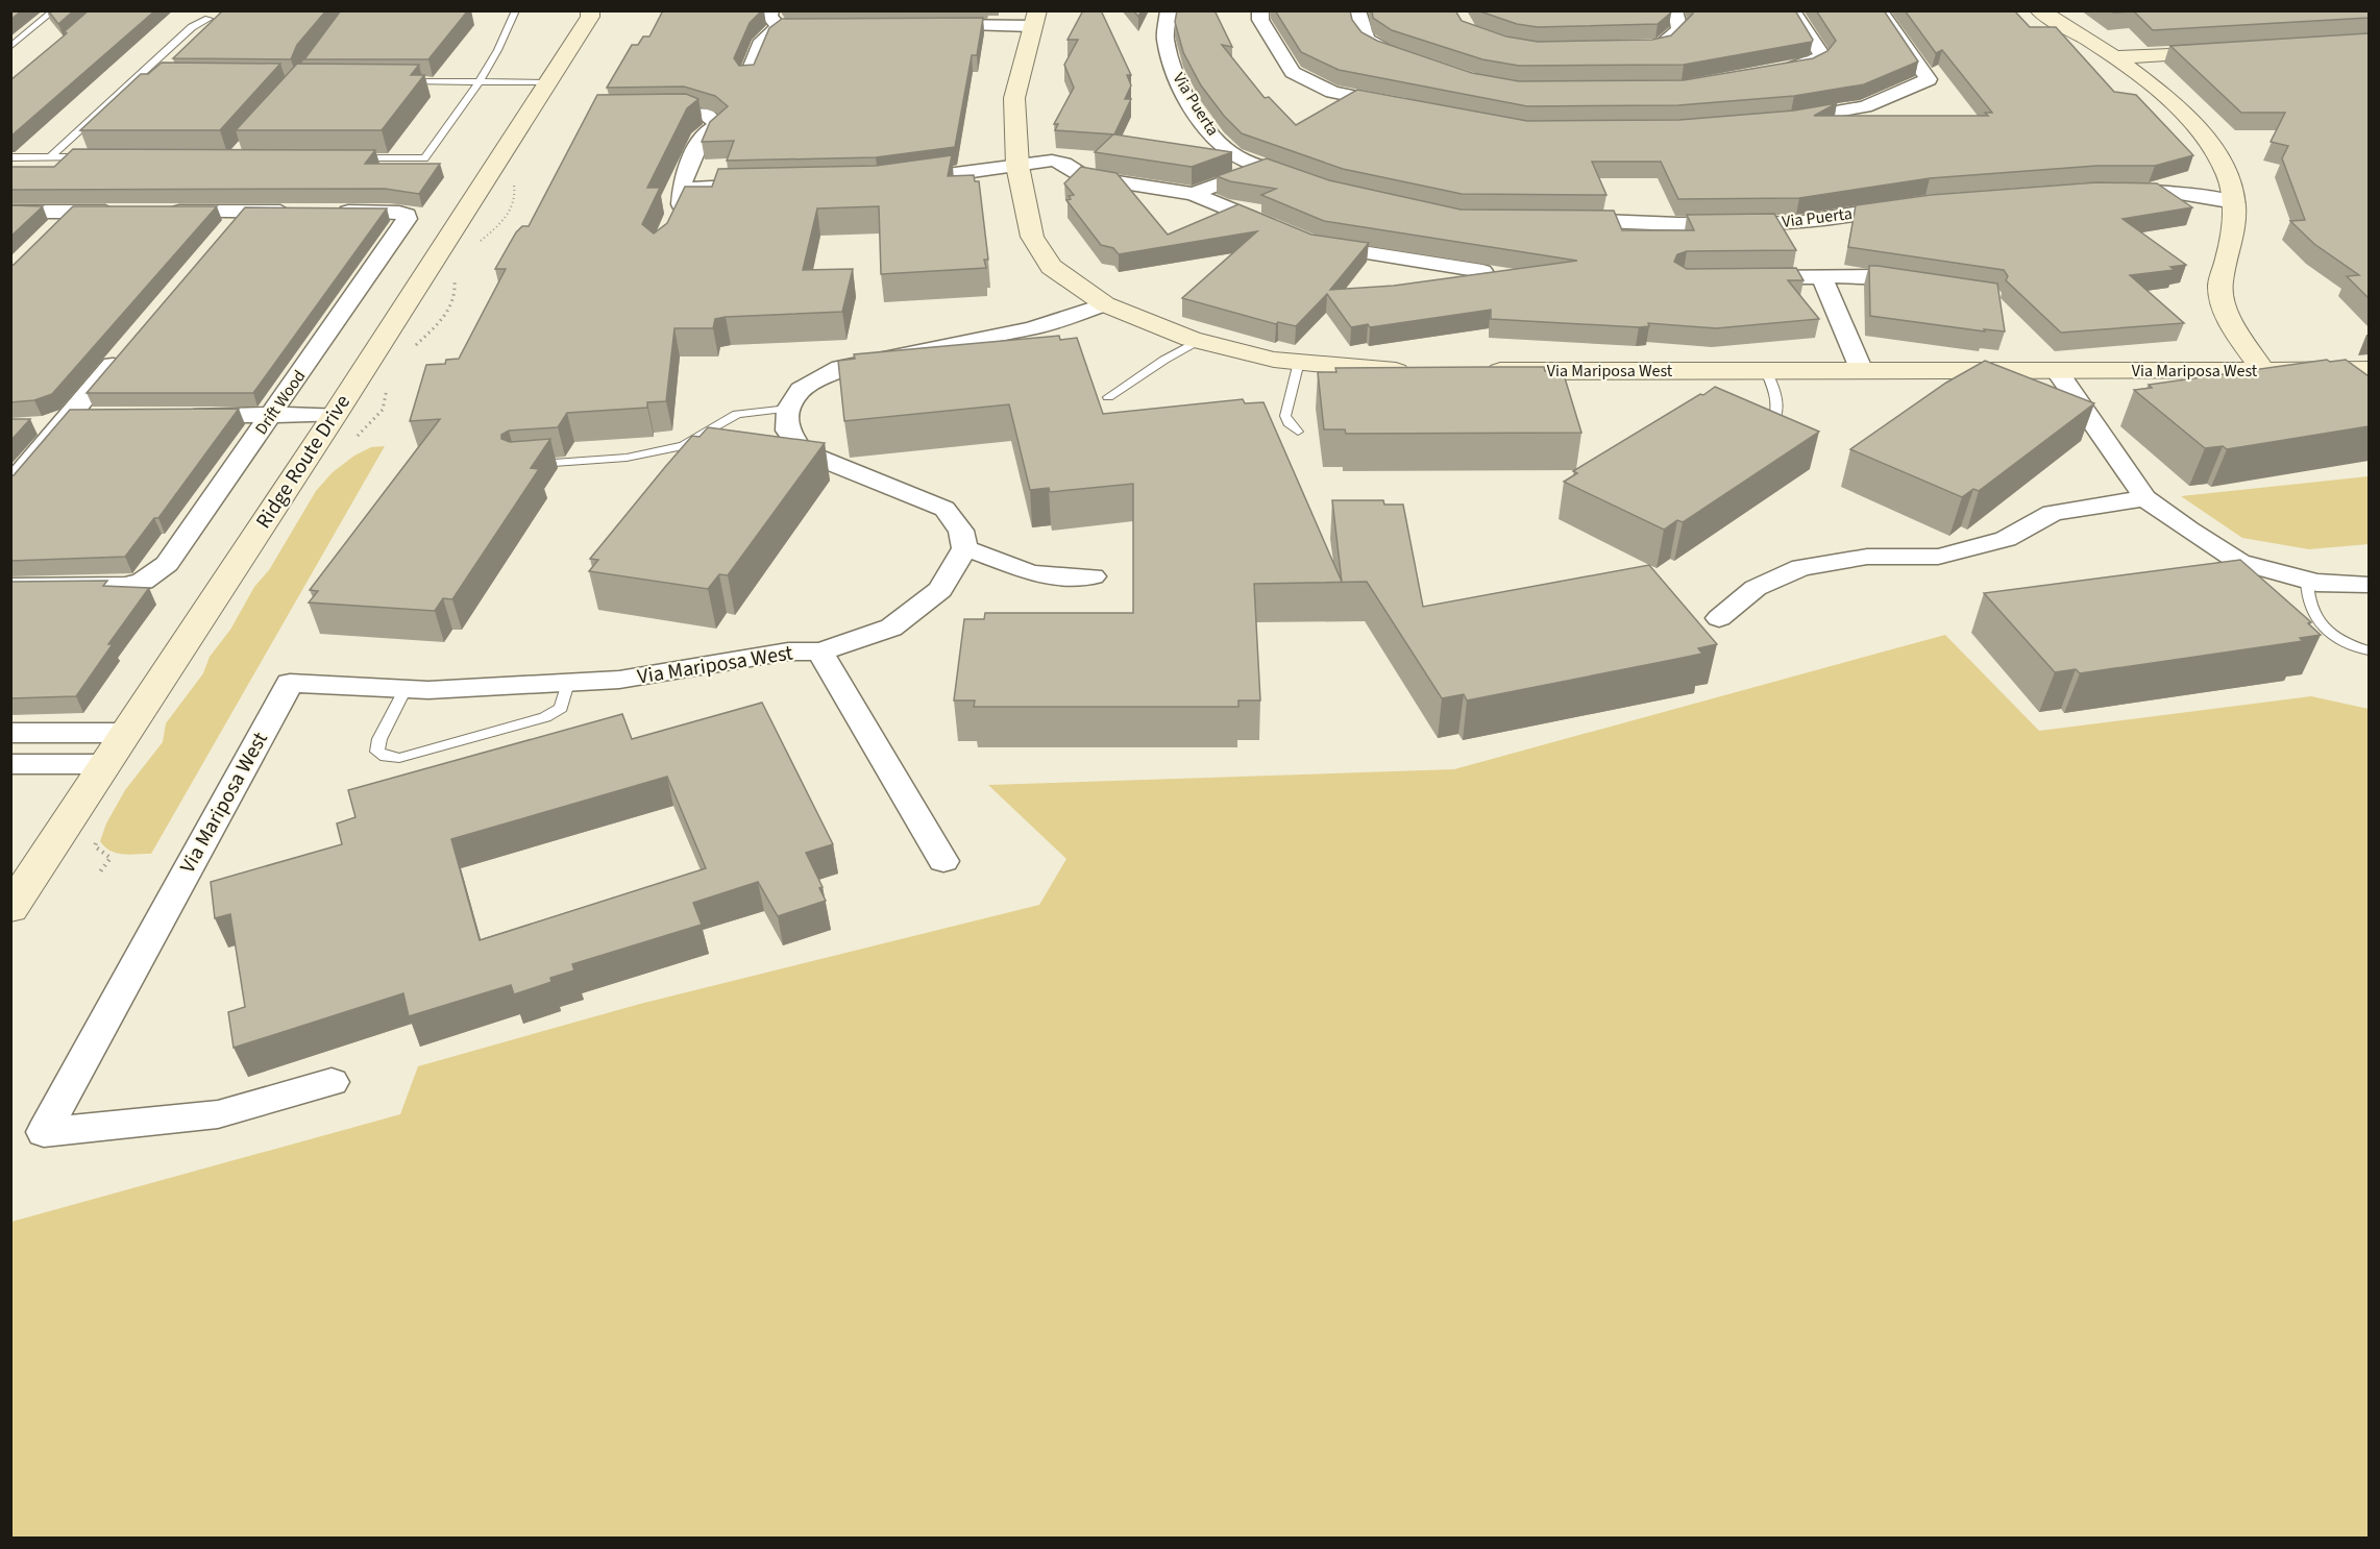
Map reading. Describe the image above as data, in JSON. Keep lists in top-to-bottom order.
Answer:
{
  "streets": {
    "street": [
      "Via Puerta",
      "Via Mariposa West",
      "Drift Wood",
      "Ridge Route Drive"
    ]
  }
}
